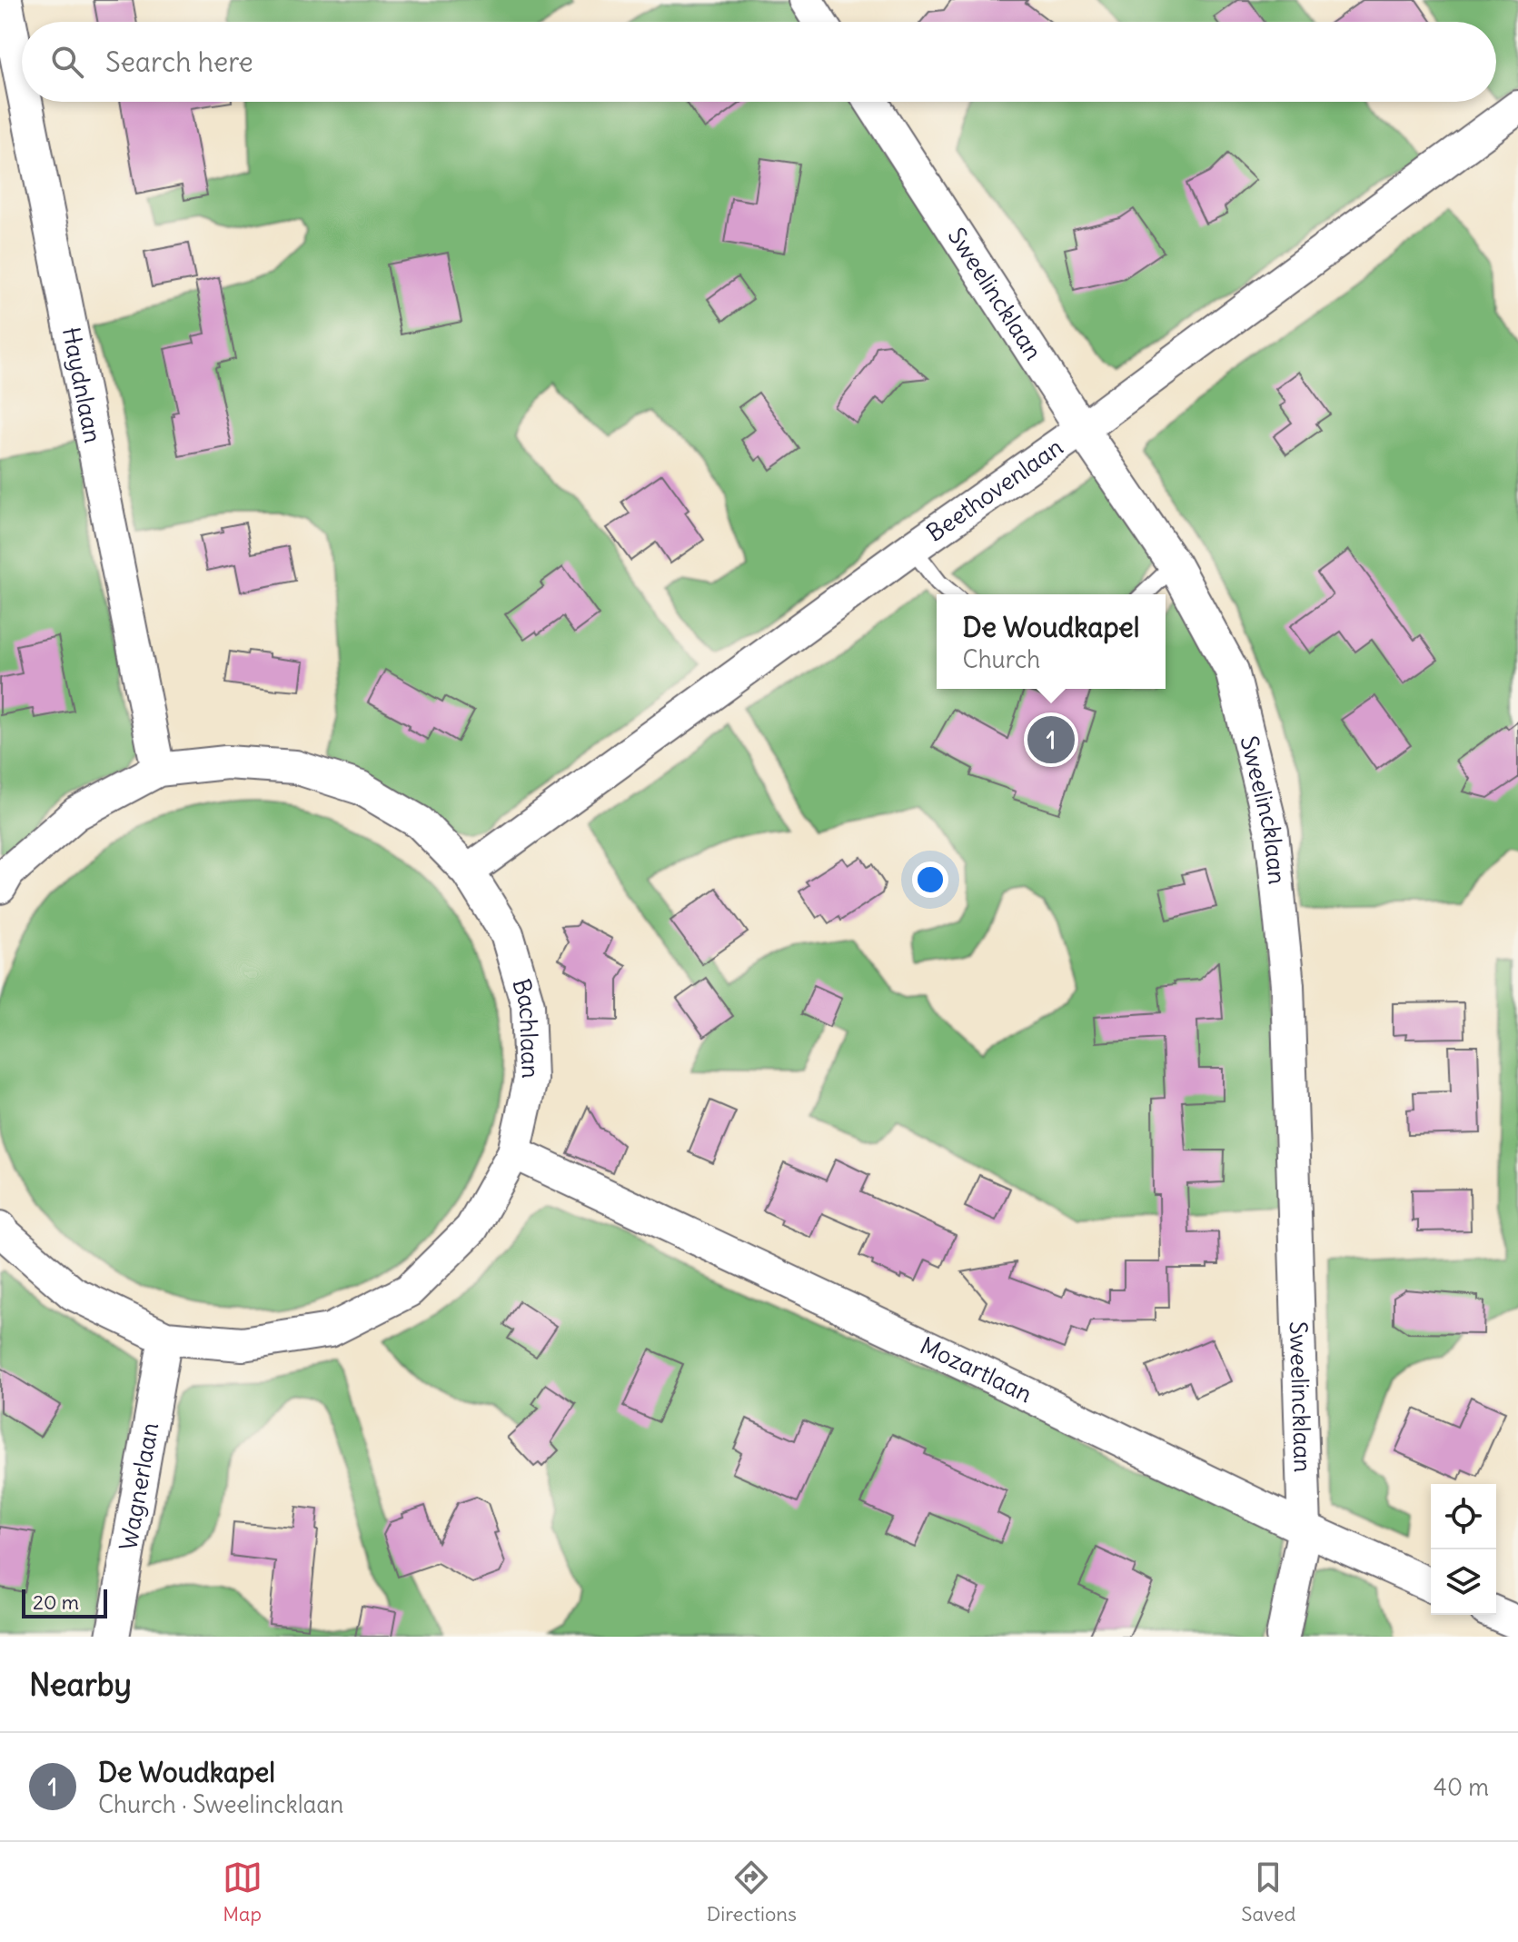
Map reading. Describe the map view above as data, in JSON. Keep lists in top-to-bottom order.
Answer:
{
  "streets": {
    "street": [
      "Sweelincklaan",
      "Haydnlaan",
      "Beethovenlaan",
      "Bachlaan",
      "Mozartlaan",
      "Wagnerlaan"
    ]
  },
  "crossings": [
    ["Sweelincklaan", "Beethovenlaan"],
    ["Sweelincklaan", "Mozartlaan"],
    ["Haydnlaan", "Bachlaan"],
    ["Beethovenlaan", "Bachlaan"],
    ["Bachlaan", "Mozartlaan"],
    ["Bachlaan", "Wagnerlaan"]
  ],
  "scale_bar": "20 m",
  "page": {
    "search": "Search here",
    "popup": ["De Woudkapel", "Church"],
    "pins": "1",
    "scale": "20 m",
    "heading": "Nearby",
    "list": [
      {
        "mark": "1",
        "name": "De Woudkapel",
        "note": "Church · Sweelincklaan",
        "value": "40 m"
      }
    ],
    "nav": ["Map", "Directions", "Saved"]
  }
}
